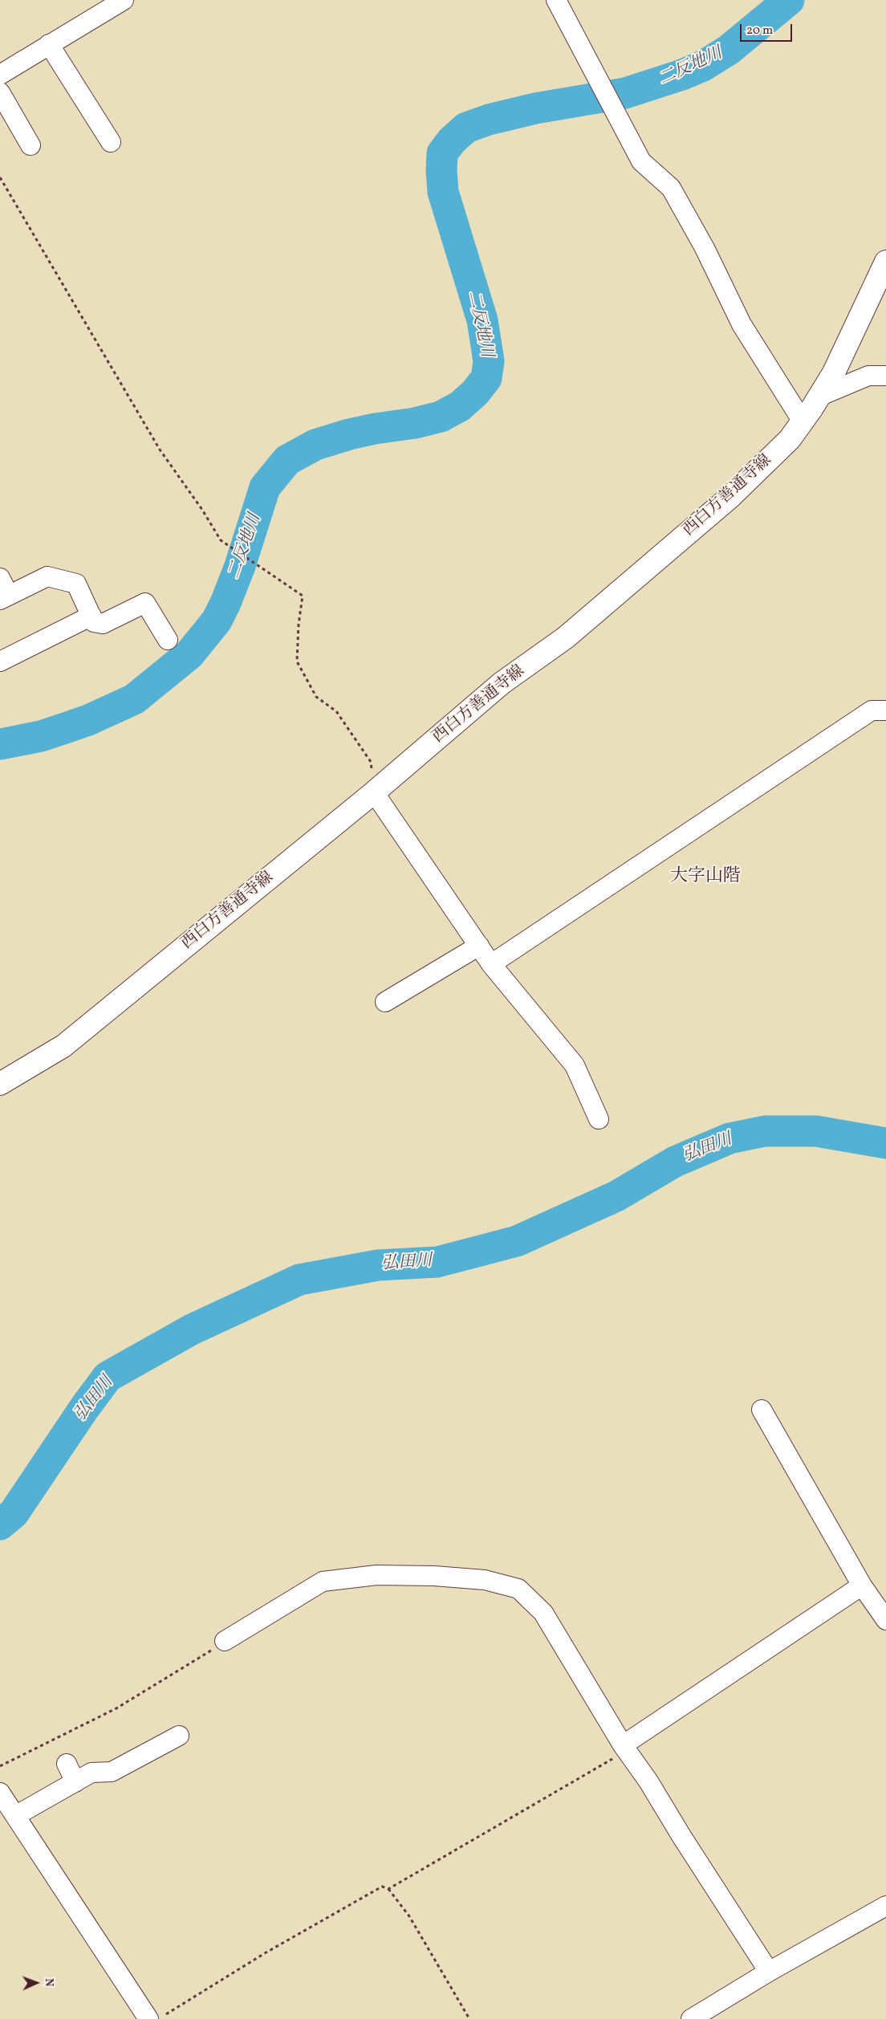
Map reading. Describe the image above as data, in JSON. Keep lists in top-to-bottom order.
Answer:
{
  "streets": {
    "main road": ["西白方善通寺線"]
  },
  "districts": ["大字山階"],
  "water": ["二反地川", "弘田川"],
  "scale_bar": "20 m",
  "north": "right"
}
